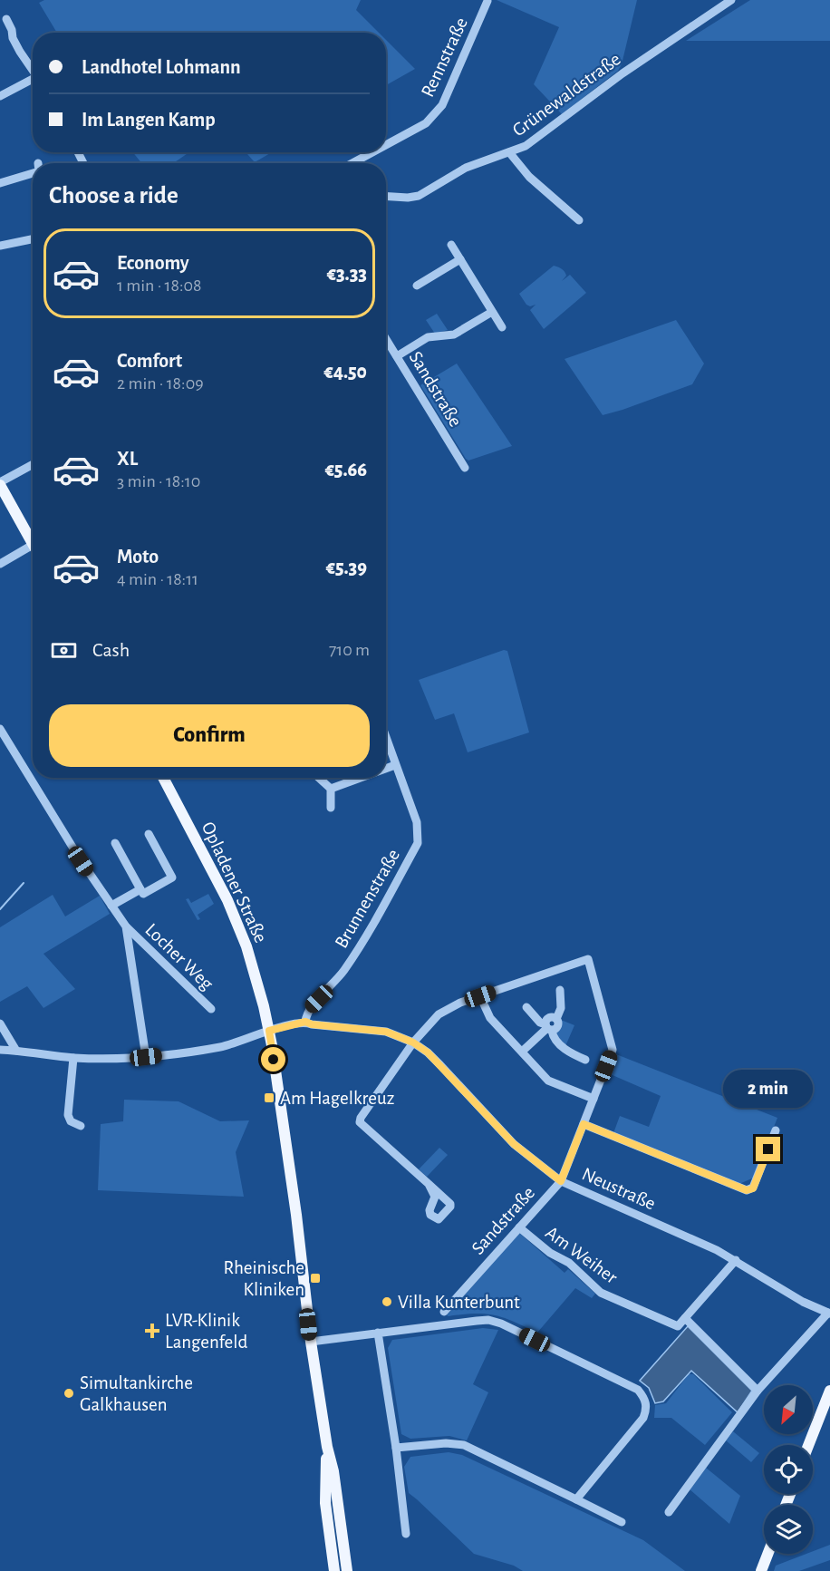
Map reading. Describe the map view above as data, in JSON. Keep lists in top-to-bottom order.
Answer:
{
  "streets": {
    "main road": ["Opladener Straße"],
    "street": [
      "Rennstraße",
      "Grünewaldstraße",
      "Sandstraße",
      "Brunnenstraße",
      "Locher Weg",
      "Neustraße",
      "Am Weiher"
    ]
  },
  "crossings": [
    ["Sandstraße", "Neustraße"],
    ["Sandstraße", "Am Weiher"],
    ["Opladener Straße", "Neustraße"],
    ["Brunnenstraße", "Neustraße"],
    ["Locher Weg", "Neustraße"]
  ],
  "places": {
    "transit": ["Am Hagelkreuz", "Rheinische Kliniken"],
    "other": ["Villa Kunterbunt", "Simultankirche Galkhausen"],
    "health": ["LVR-Klinik Langenfeld"]
  },
  "north": "bottom left",
  "page": {
    "banner": ["Landhotel Lohmann", "Im Langen Kamp"],
    "heading": "Choose a ride",
    "list": [
      {
        "name": "Economy",
        "note": "1 min · 18:08",
        "value": "€3.33"
      },
      {
        "name": "Comfort",
        "note": "2 min · 18:09",
        "value": "€4.50"
      },
      {
        "name": "XL",
        "note": "3 min · 18:10",
        "value": "€5.66"
      },
      {
        "name": "Moto",
        "note": "4 min · 18:11",
        "value": "€5.39"
      }
    ],
    "pay": ["Cash", "710 m"],
    "buttons": "Confirm",
    "bubble": "2 min"
  }
}
